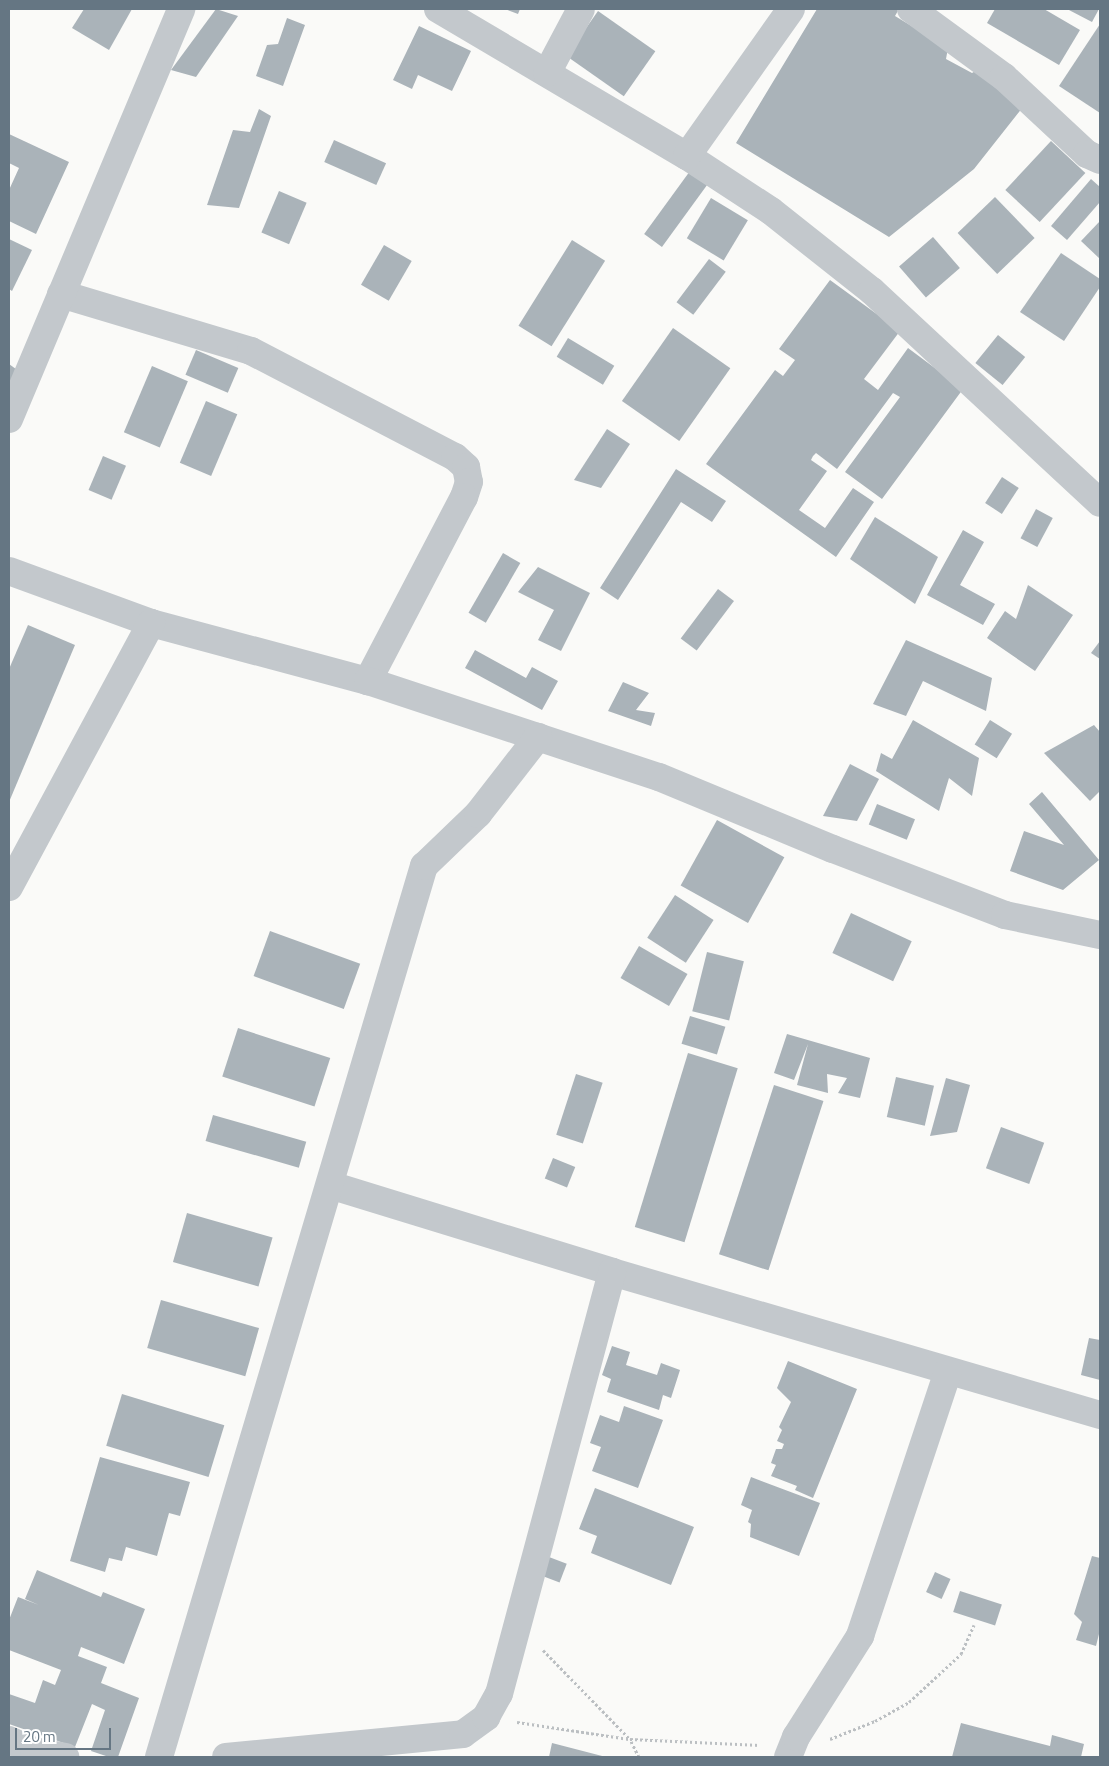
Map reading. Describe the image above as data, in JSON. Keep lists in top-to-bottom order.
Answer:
{
  "scale_bar": "20 m"
}
